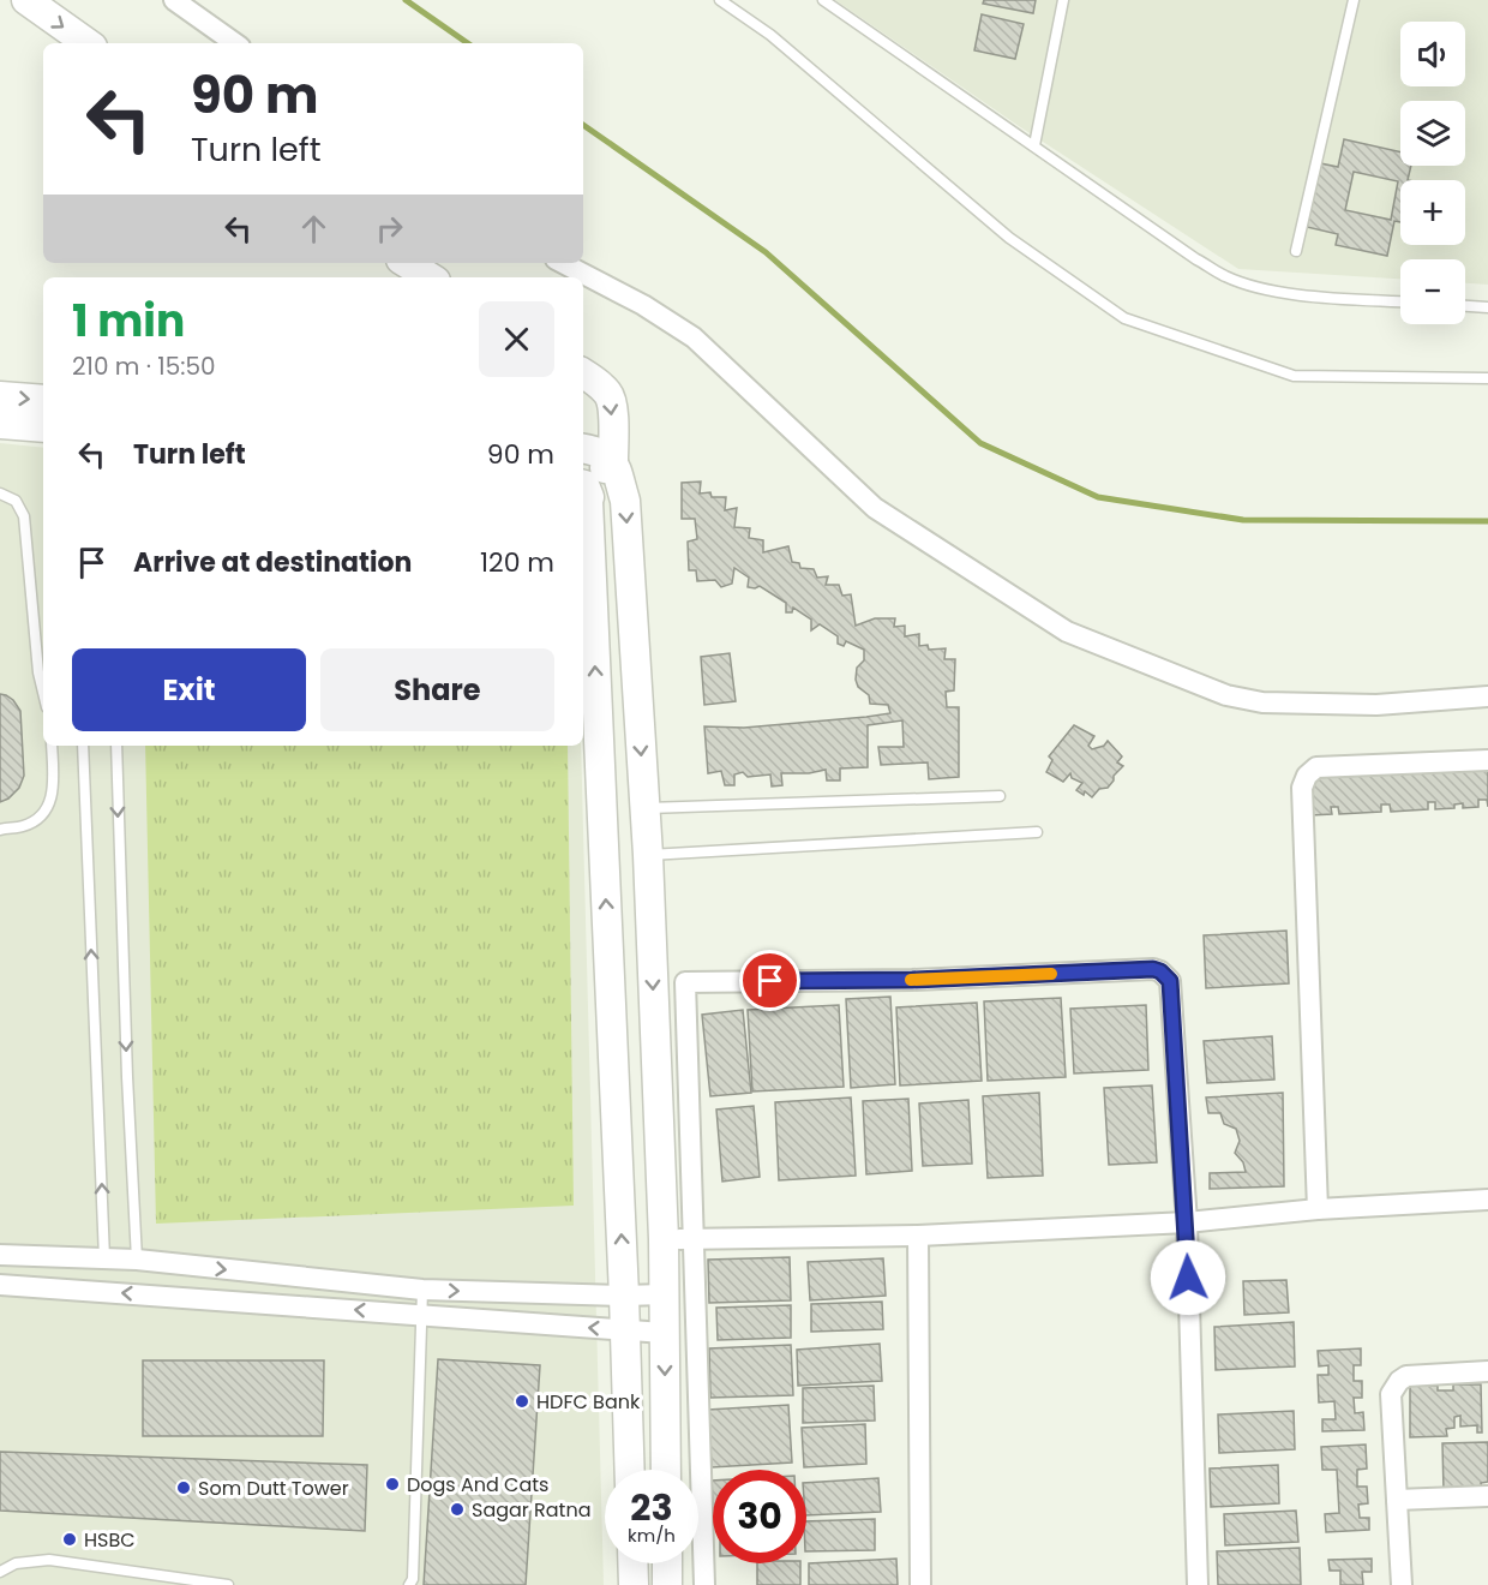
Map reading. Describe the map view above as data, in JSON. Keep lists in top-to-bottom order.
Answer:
{
  "places": [
    "HDFC Bank",
    "Dogs And Cats",
    "Som Dutt Tower",
    "Sagar Ratna",
    "HSBC"
  ],
  "page": {
    "map_buttons": ["+", "−"],
    "turn": ["90 m", "Turn left"],
    "heading": ["1 min", "210 m · 15:50"],
    "list": [
      {
        "name": "Turn left",
        "value": "90 m"
      },
      {
        "name": "Arrive at destination",
        "value": "120 m"
      }
    ],
    "buttons": ["Exit", "Share"],
    "speed": "23 km/h",
    "limit": "30"
  }
}
